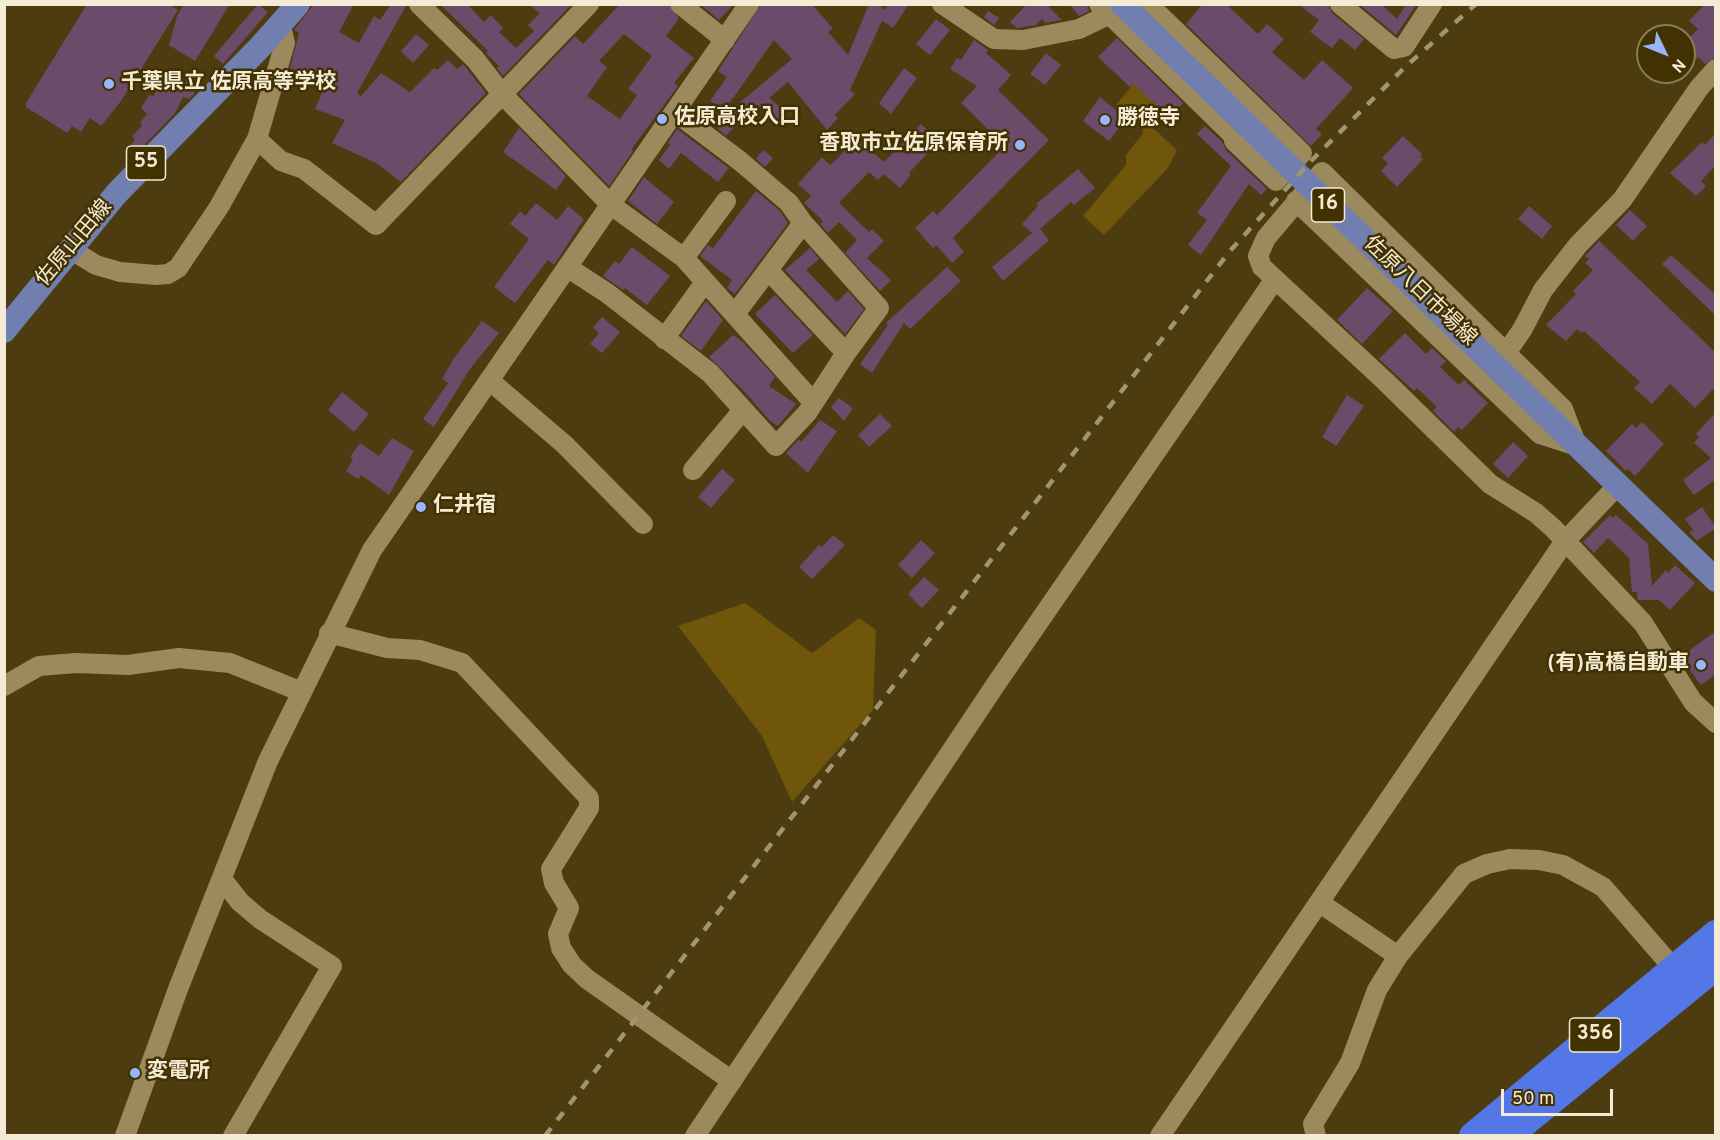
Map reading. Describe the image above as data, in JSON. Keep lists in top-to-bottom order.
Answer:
{
  "streets": {
    "highway": ["356"],
    "main road": [
      "55",
      "16",
      "佐原山田線",
      "佐原八日市場線"
    ]
  },
  "places": [
    "千葉県立 佐原高等学校",
    "佐原高校入口",
    "勝徳寺",
    "香取市立佐原保育所",
    "仁井宿",
    "(有)高橋自動車",
    "変電所"
  ],
  "scale_bar": "50 m",
  "north": "bottom right"
}
